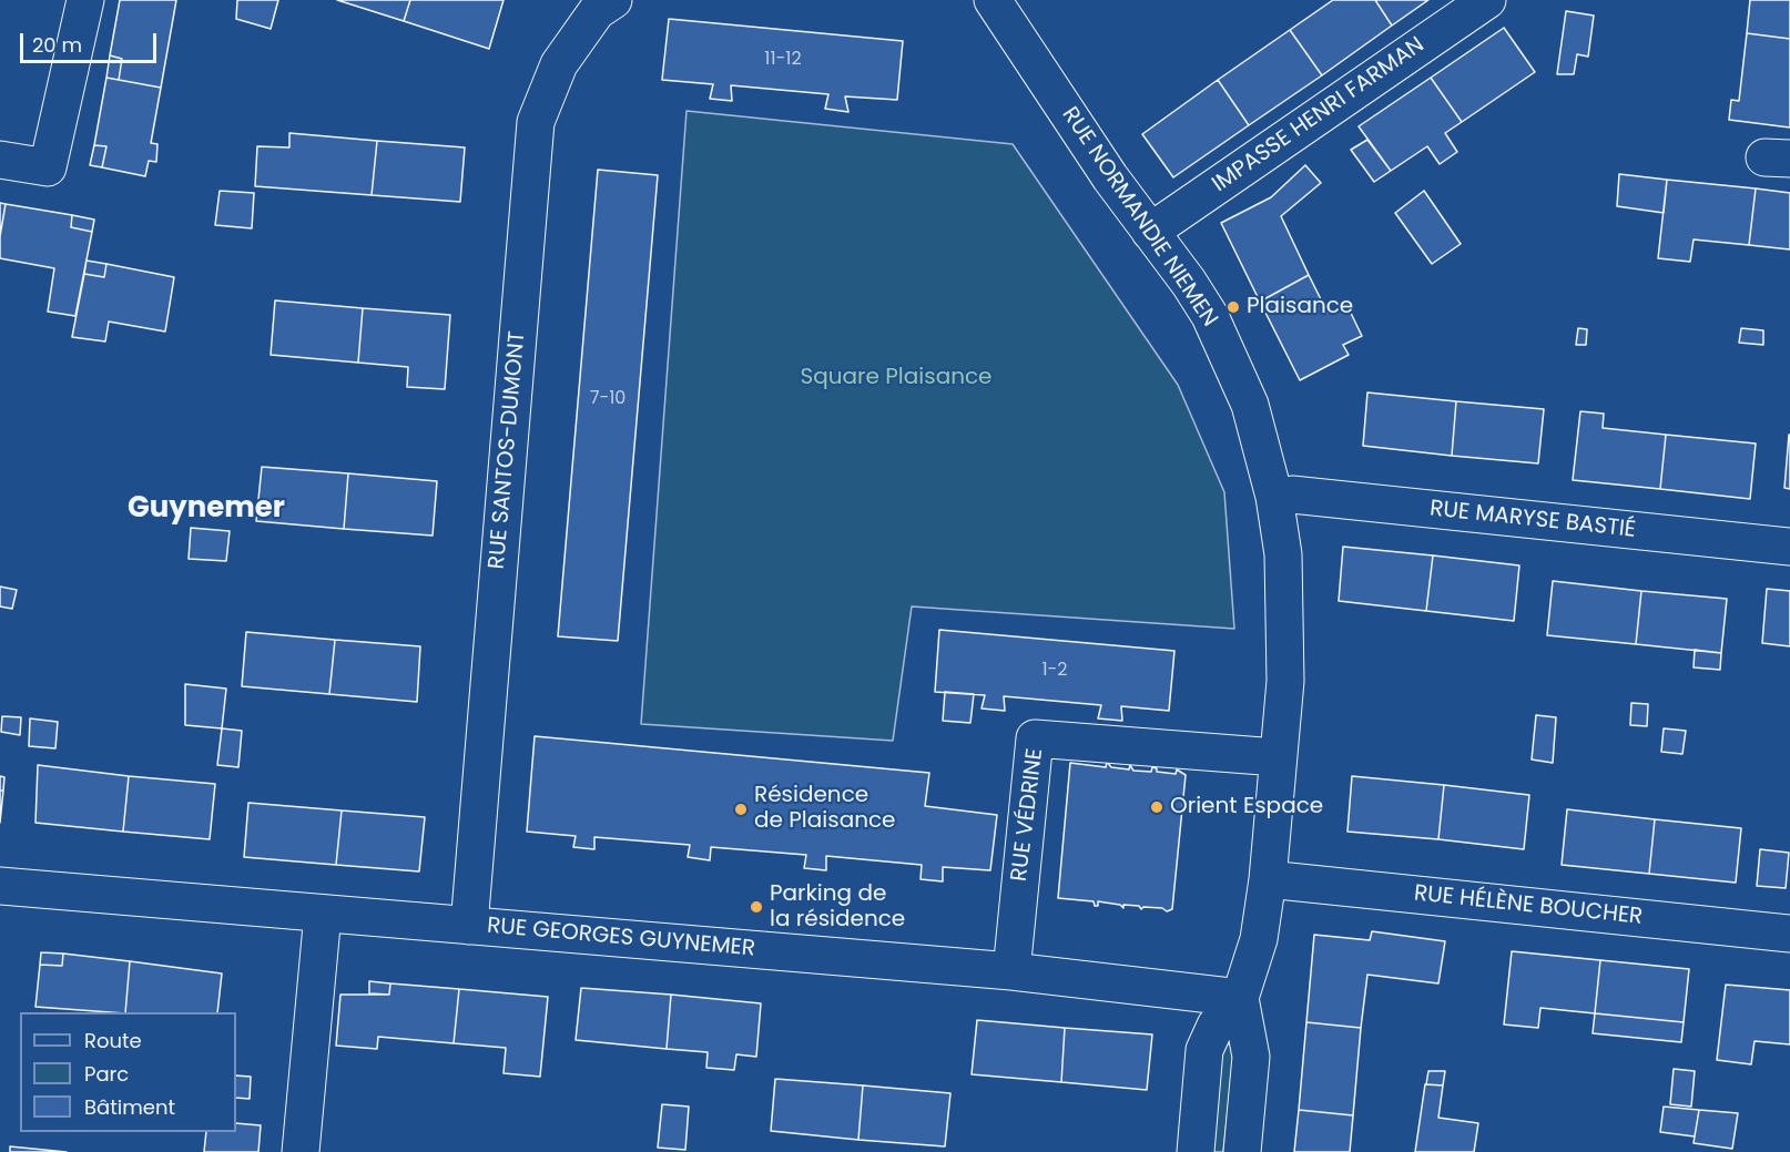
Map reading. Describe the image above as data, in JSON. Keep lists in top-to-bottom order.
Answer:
{
  "streets": {
    "street": [
      "IMPASSE HENRI FARMAN",
      "RUE NORMANDIE NIEMEN",
      "RUE SANTOS-DUMONT",
      "RUE MARYSE BASTIÉ",
      "RUE VÉDRINE",
      "RUE HÉLÈNE BOUCHER",
      "RUE GEORGES GUYNEMER"
    ]
  },
  "crossings": [
    ["IMPASSE HENRI FARMAN", "RUE NORMANDIE NIEMEN"],
    ["RUE NORMANDIE NIEMEN", "RUE MARYSE BASTIÉ"],
    ["RUE NORMANDIE NIEMEN", "RUE VÉDRINE"],
    ["RUE NORMANDIE NIEMEN", "RUE HÉLÈNE BOUCHER"],
    ["RUE NORMANDIE NIEMEN", "RUE GEORGES GUYNEMER"],
    ["RUE SANTOS-DUMONT", "RUE GEORGES GUYNEMER"],
    ["RUE VÉDRINE", "RUE GEORGES GUYNEMER"]
  ],
  "districts": ["Guynemer"],
  "parks": ["Square Plaisance"],
  "places": [
    "Plaisance",
    "Orient Espace",
    "Résidence de Plaisance",
    "Parking de la résidence"
  ],
  "house_numbers": ["11-12", "7-10", "1-2"],
  "legend": ["Route", "Parc", "Bâtiment"],
  "scale_bar": "20 m"
}
